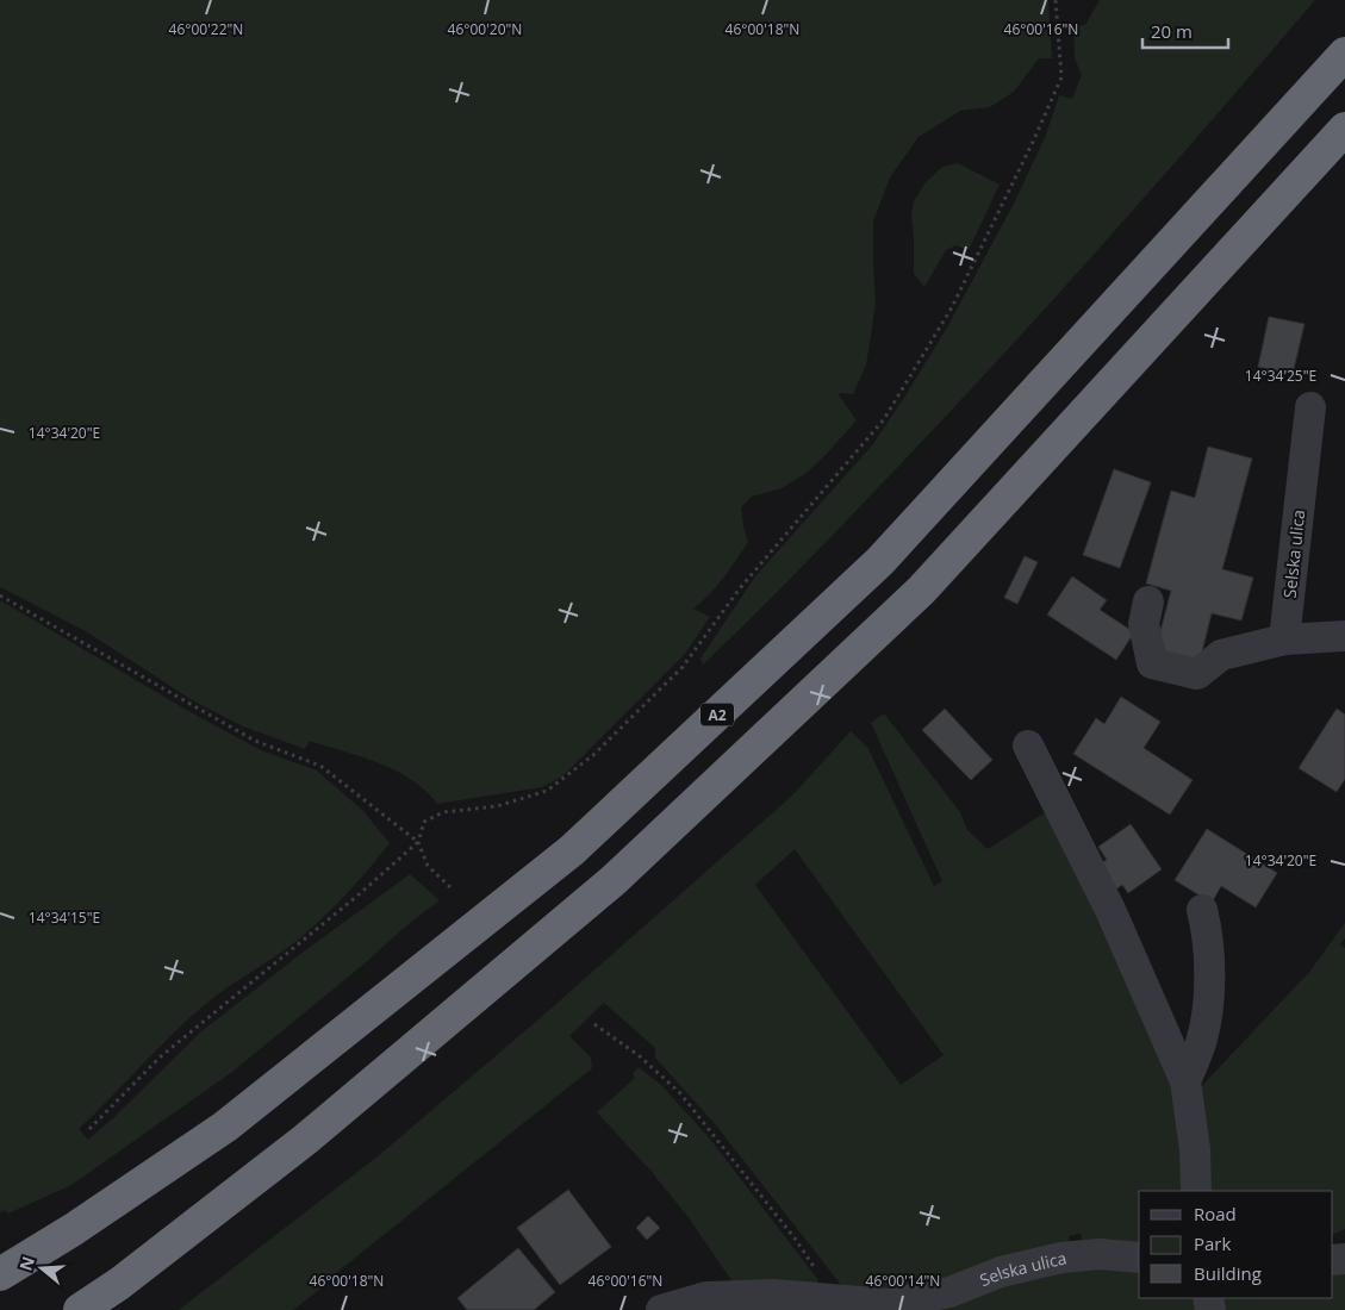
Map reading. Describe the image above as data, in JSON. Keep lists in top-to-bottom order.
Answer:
{
  "streets": {
    "highway": ["A2"],
    "street": ["Selska ulica"]
  },
  "legend": ["Road", "Park", "Building"],
  "scale_bar": "20 m",
  "north": "left",
  "coordinates": [
    "46°00'22\"N",
    "46°00'20\"N",
    "46°00'18\"N",
    "46°00'16\"N",
    "14°34'25\"E",
    "14°34'20\"E",
    "14°34'15\"E",
    "46°00'14\"N"
  ]
}
